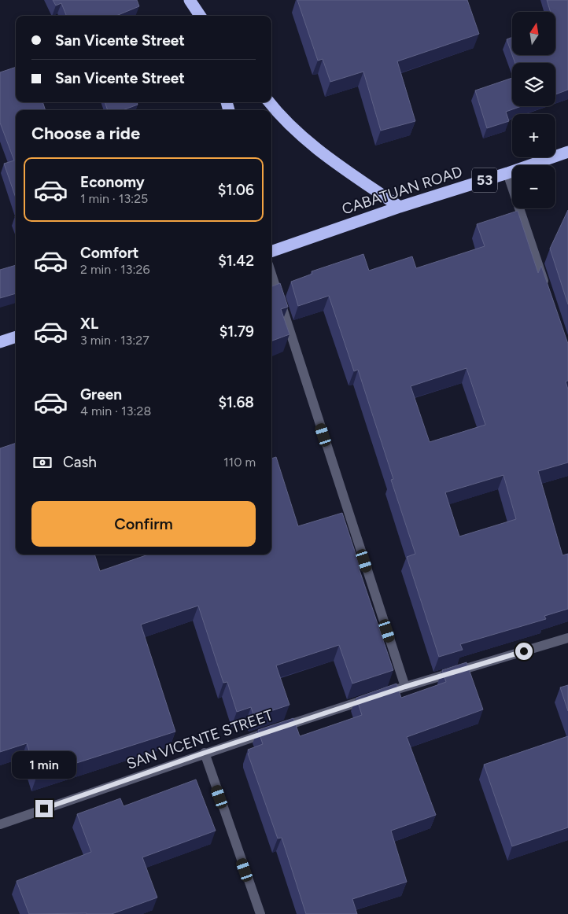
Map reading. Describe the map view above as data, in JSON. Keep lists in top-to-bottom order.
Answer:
{
  "streets": {
    "highway": ["53", "CABATUAN ROAD"],
    "street": ["SAN VICENTE STREET"]
  },
  "north": "top",
  "page": {
    "map_buttons": ["+", "−"],
    "banner": ["San Vicente Street", "San Vicente Street"],
    "heading": "Choose a ride",
    "list": [
      {
        "name": "Economy",
        "note": "1 min · 13:25",
        "value": "$1.06"
      },
      {
        "name": "Comfort",
        "note": "2 min · 13:26",
        "value": "$1.42"
      },
      {
        "name": "XL",
        "note": "3 min · 13:27",
        "value": "$1.79"
      },
      {
        "name": "Green",
        "note": "4 min · 13:28",
        "value": "$1.68"
      }
    ],
    "pay": ["Cash", "110 m"],
    "buttons": "Confirm",
    "bubble": "1 min"
  }
}
